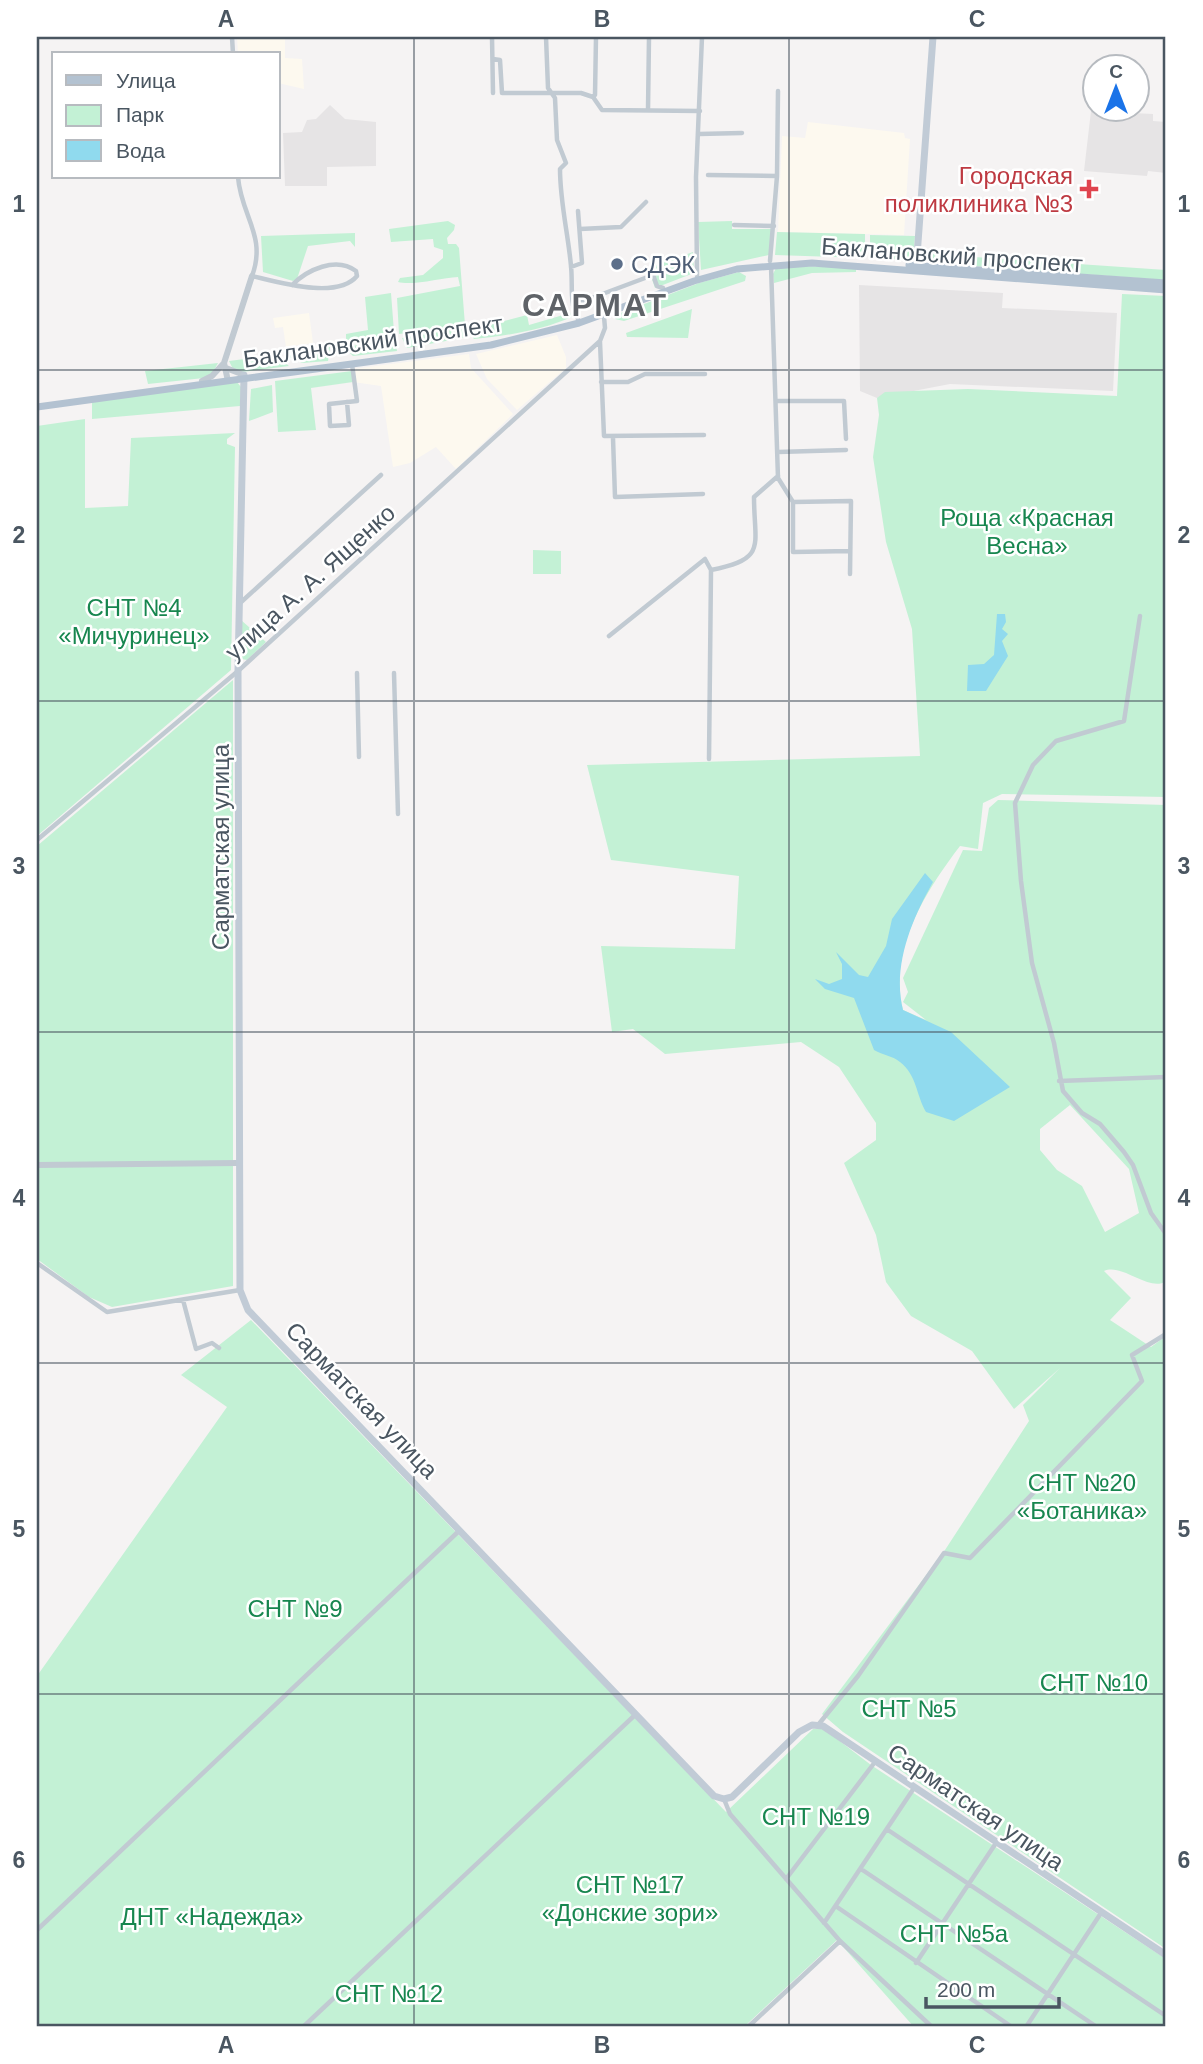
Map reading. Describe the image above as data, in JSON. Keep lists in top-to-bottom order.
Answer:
{
  "streets": {
    "main road": ["Баклановский проспект", "Сарматская улица"],
    "street": ["улица А. А. Ященко"]
  },
  "crossings": [
    ["Баклановский проспект", "Сарматская улица"],
    ["улица А. А. Ященко", "Сарматская улица"]
  ],
  "districts": ["САРМАТ"],
  "parks": [
    "Роща «Красная Весна»",
    "СНТ №4 «Мичуринец»",
    "СНТ №20 «Ботаника»",
    "СНТ №9",
    "СНТ №10",
    "СНТ №5",
    "СНТ №19",
    "СНТ №17 «Донские зори»",
    "ДНТ «Надежда»",
    "СНТ №5а",
    "СНТ №12"
  ],
  "places": {
    "health": ["Городская поликлиника №3"],
    "other": ["СДЭК"]
  },
  "legend": ["Улица", "Парк", "Вода"],
  "scale_bar": "200 m",
  "north": "top",
  "grid": {
    "columns": ["A", "B", "C"],
    "rows": [
      "1",
      "2",
      "3",
      "4",
      "5",
      "6"
    ]
  }
}
